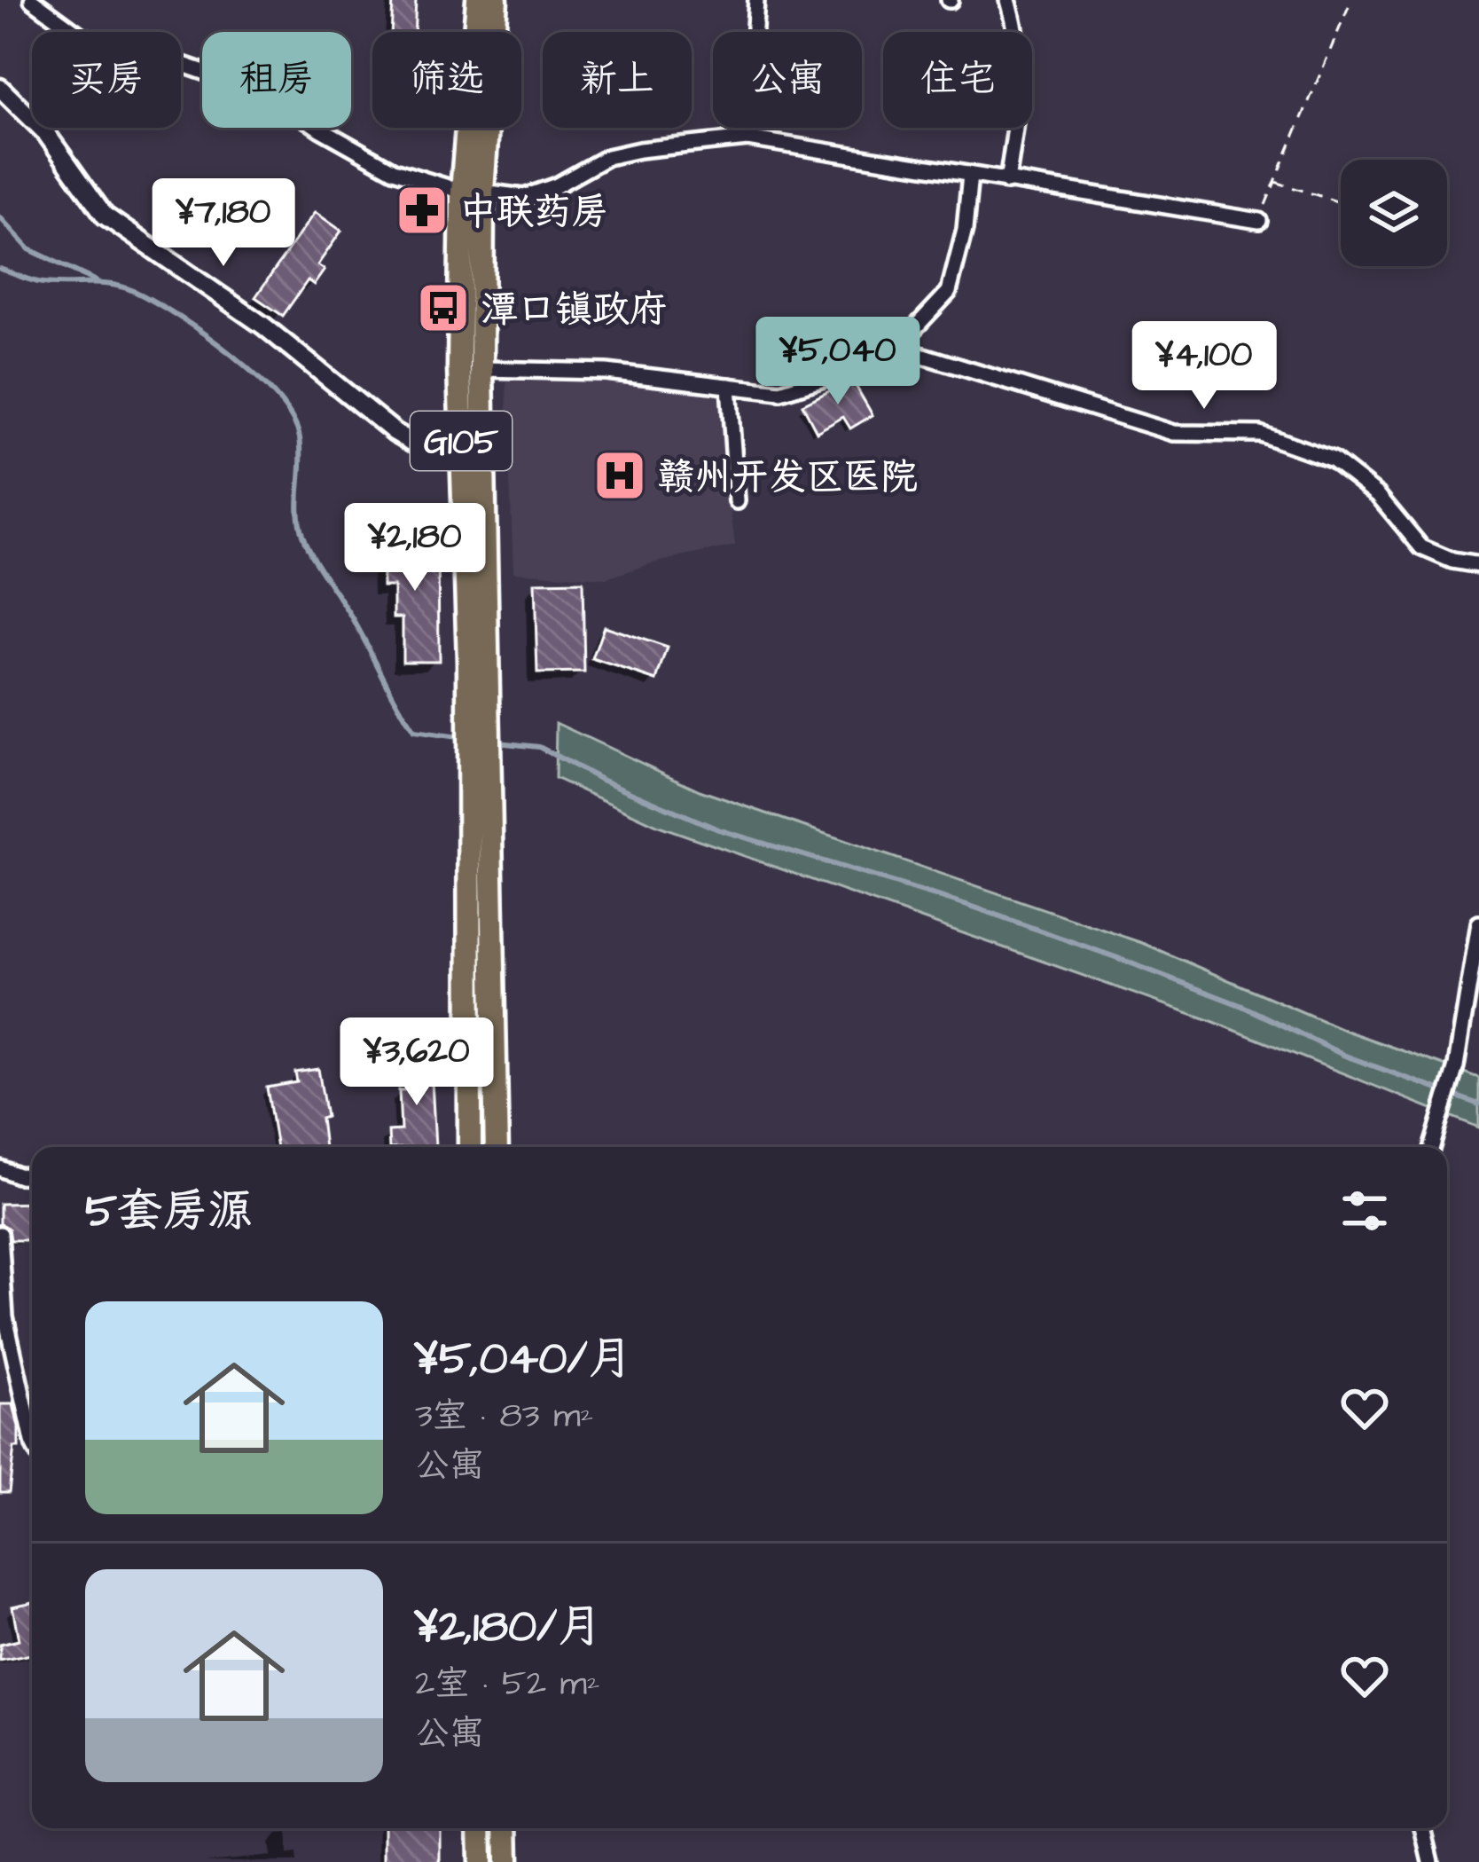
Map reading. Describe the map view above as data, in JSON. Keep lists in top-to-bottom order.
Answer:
{
  "streets": {
    "highway": ["G105"]
  },
  "places": {
    "pharmacy": ["中联药房"],
    "bus stop": ["潭口镇政府"],
    "hospital": ["赣州开发区医院"]
  },
  "page": {
    "chip": [
      "买房",
      "租房",
      "筛选",
      "新上",
      "公寓",
      "住宅"
    ],
    "price": [
      "¥7,180",
      "¥5,040",
      "¥4,100",
      "¥2,180",
      "¥3,620"
    ],
    "heading": "5套房源",
    "list": [
      {
        "name": "¥5,040/月",
        "note": "3室 · 83 m² · 公寓"
      },
      {
        "name": "¥2,180/月",
        "note": "2室 · 52 m² · 公寓"
      }
    ]
  }
}
